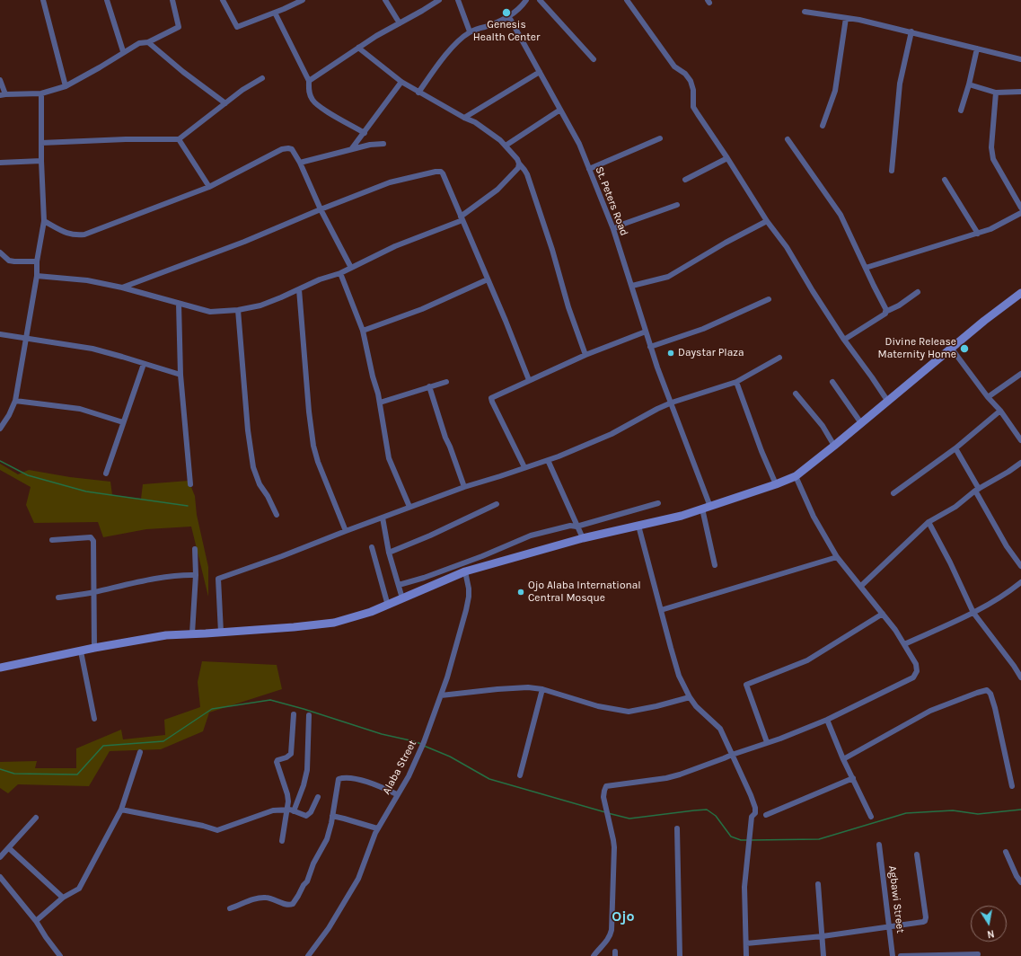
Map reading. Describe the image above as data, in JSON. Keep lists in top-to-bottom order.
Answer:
{
  "streets": {
    "street": ["St. Peters Road", "Alaba Street", "Agbawi Street"]
  },
  "districts": ["Ojo"],
  "places": [
    "Genesis Health Center",
    "Divine Release Maternity Home",
    "Daystar Plaza",
    "Ojo Alaba International Central Mosque"
  ],
  "north": "bottom"
}
